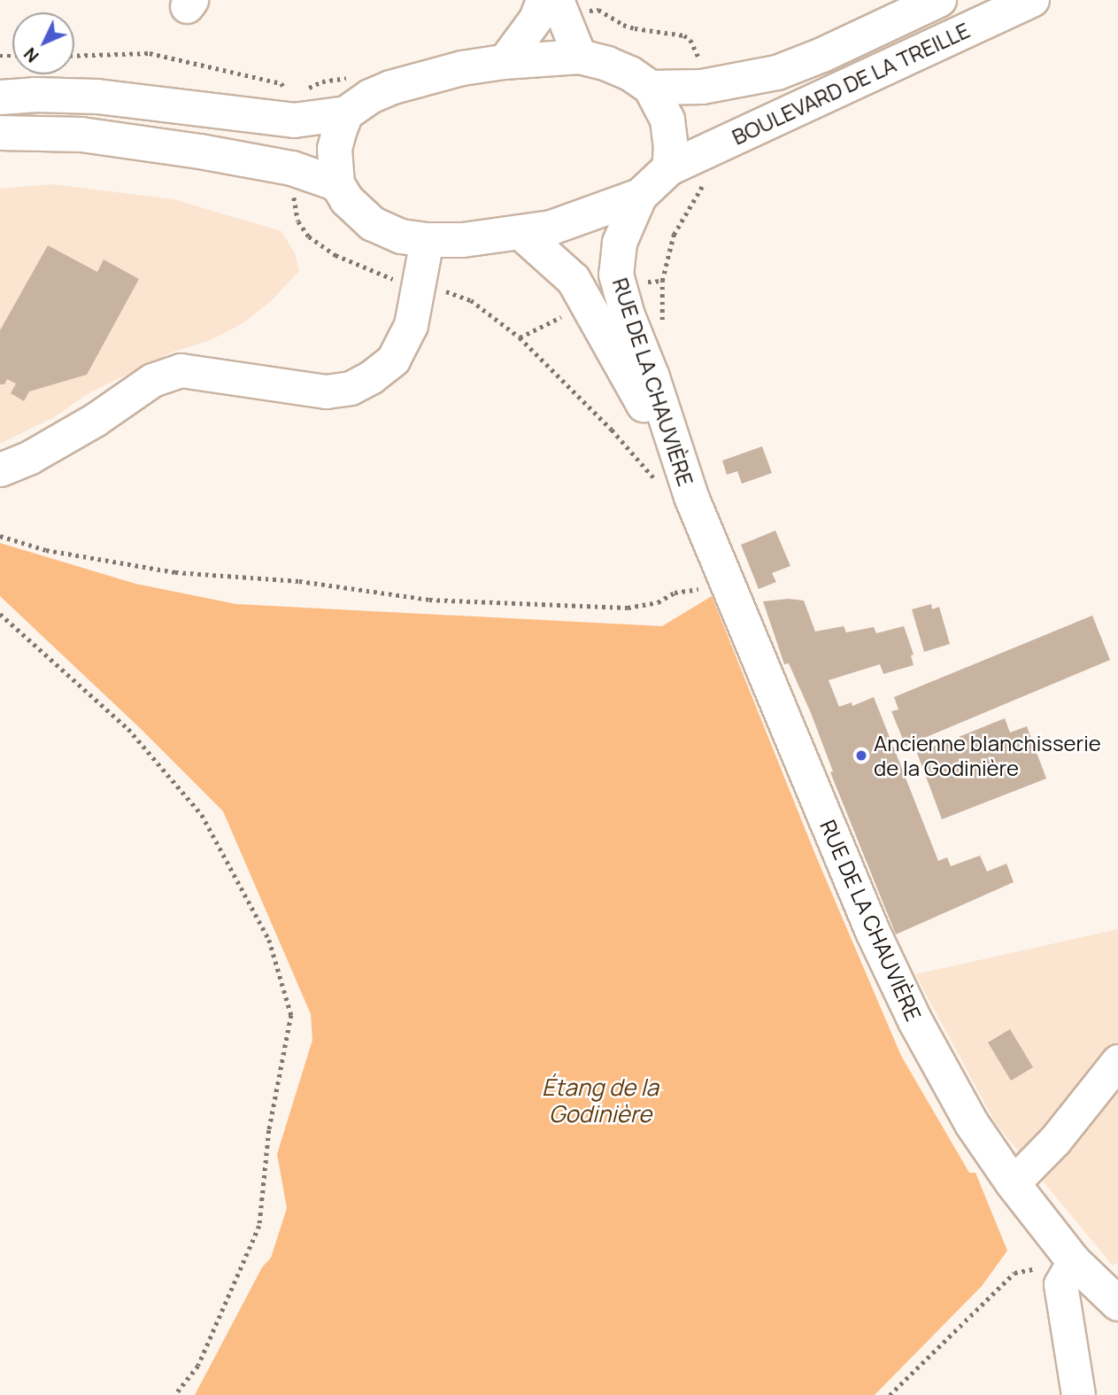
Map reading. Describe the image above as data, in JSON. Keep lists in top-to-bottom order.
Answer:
{
  "streets": {
    "main road": ["BOULEVARD DE LA TREILLE", "RUE DE LA CHAUVIÈRE"]
  },
  "crossings": [
    ["BOULEVARD DE LA TREILLE", "RUE DE LA CHAUVIÈRE"]
  ],
  "water": ["Étang de la Godinière"],
  "places": ["Ancienne blanchisserie de la Godinière"],
  "north": "bottom left"
}
